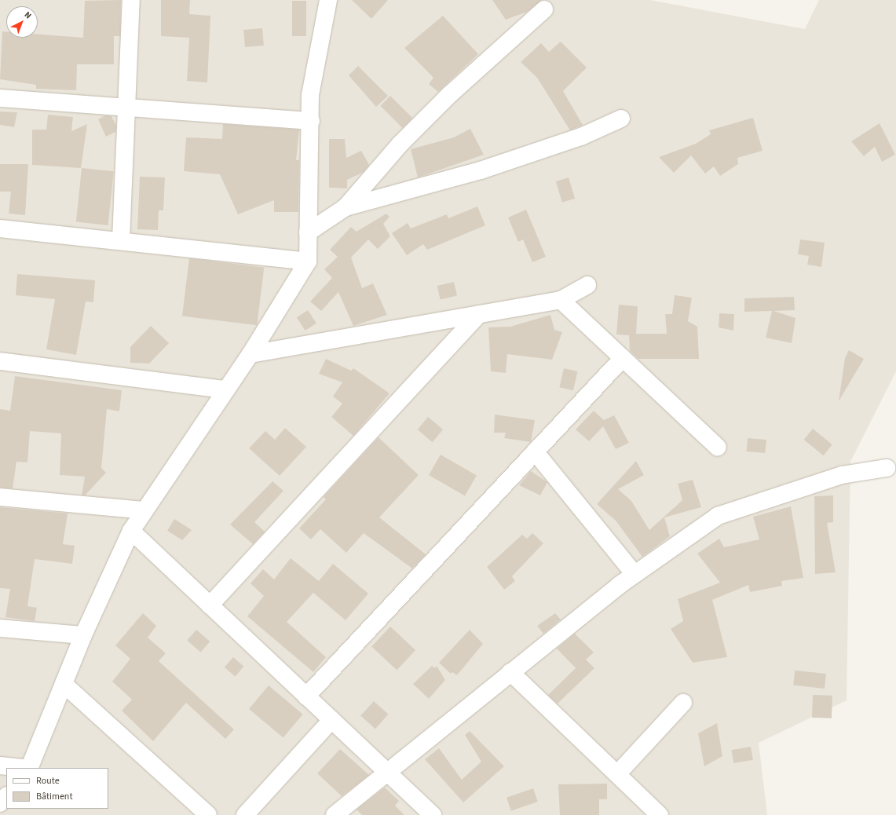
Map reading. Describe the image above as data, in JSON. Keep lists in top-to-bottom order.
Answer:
{
  "legend": ["Route", "Bâtiment"],
  "north": "top right"
}
